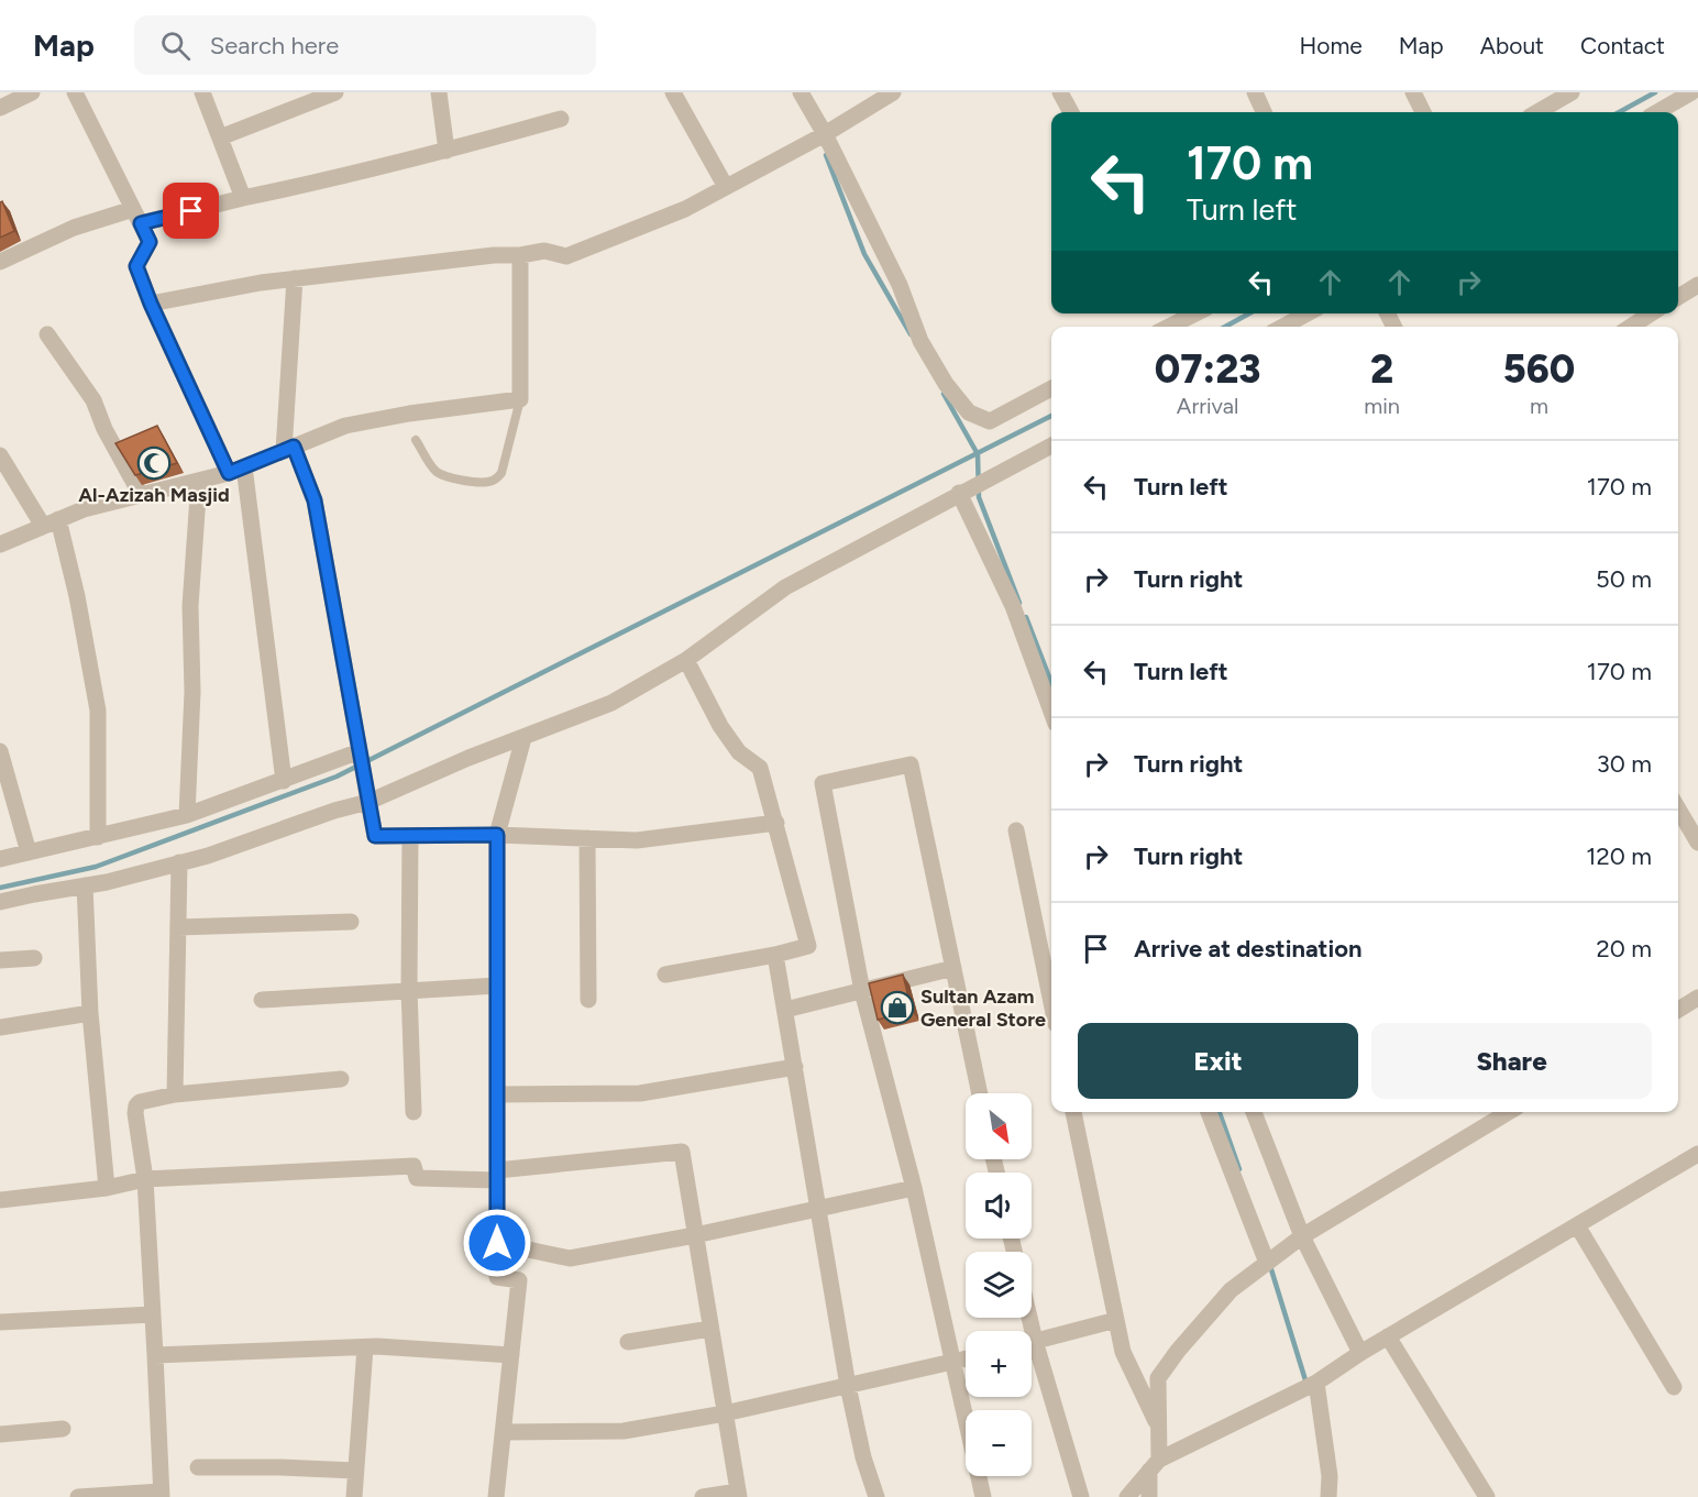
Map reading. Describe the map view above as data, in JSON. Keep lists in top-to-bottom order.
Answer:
{
  "places": {
    "mosque": ["Al-Azizah Masjid"],
    "shop": ["Sultan Azam General Store"]
  },
  "north": "bottom right",
  "page": {
    "header": "Map",
    "search": "Search here",
    "nav": [
      "Home",
      "Map",
      "About",
      "Contact"
    ],
    "turn": ["170 m", "Turn left"],
    "eta": [
      "07:23",
      "Arrival",
      "2",
      "min",
      "560",
      "m"
    ],
    "list": [
      {
        "name": "Turn left",
        "value": "170 m"
      },
      {
        "name": "Turn right",
        "value": "50 m"
      },
      {
        "name": "Turn left",
        "value": "170 m"
      },
      {
        "name": "Turn right",
        "value": "30 m"
      },
      {
        "name": "Turn right",
        "value": "120 m"
      },
      {
        "name": "Arrive at destination",
        "value": "20 m"
      }
    ],
    "buttons": ["Exit", "Share"],
    "map_buttons": ["+", "−"]
  }
}
